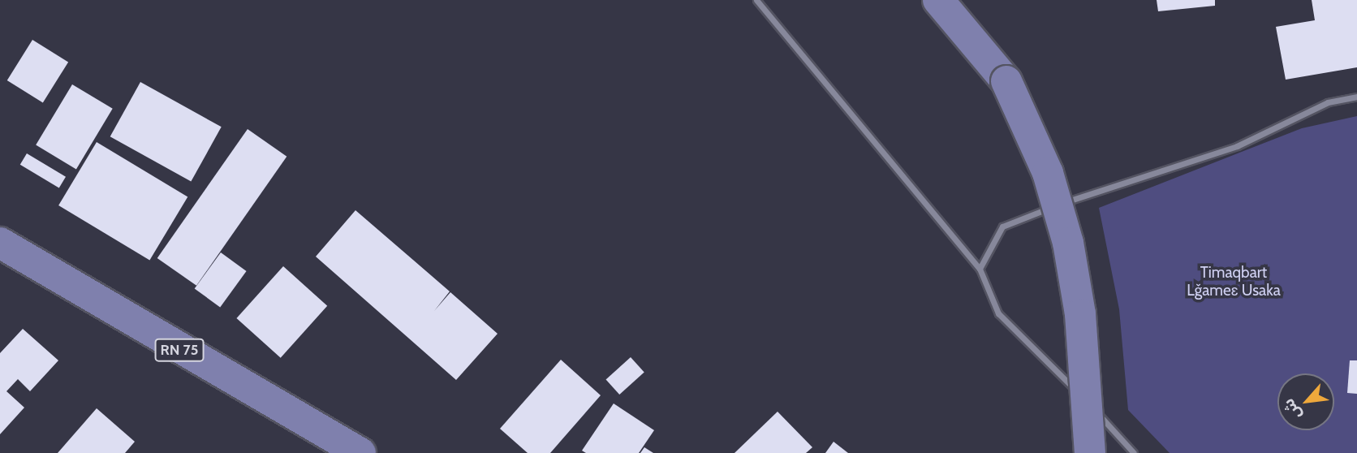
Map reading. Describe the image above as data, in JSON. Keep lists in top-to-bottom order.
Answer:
{
  "streets": {
    "main road": ["RN 75"]
  },
  "parks": ["Timaqbart Lǧameɛ Usaka"],
  "north": "bottom left"
}
